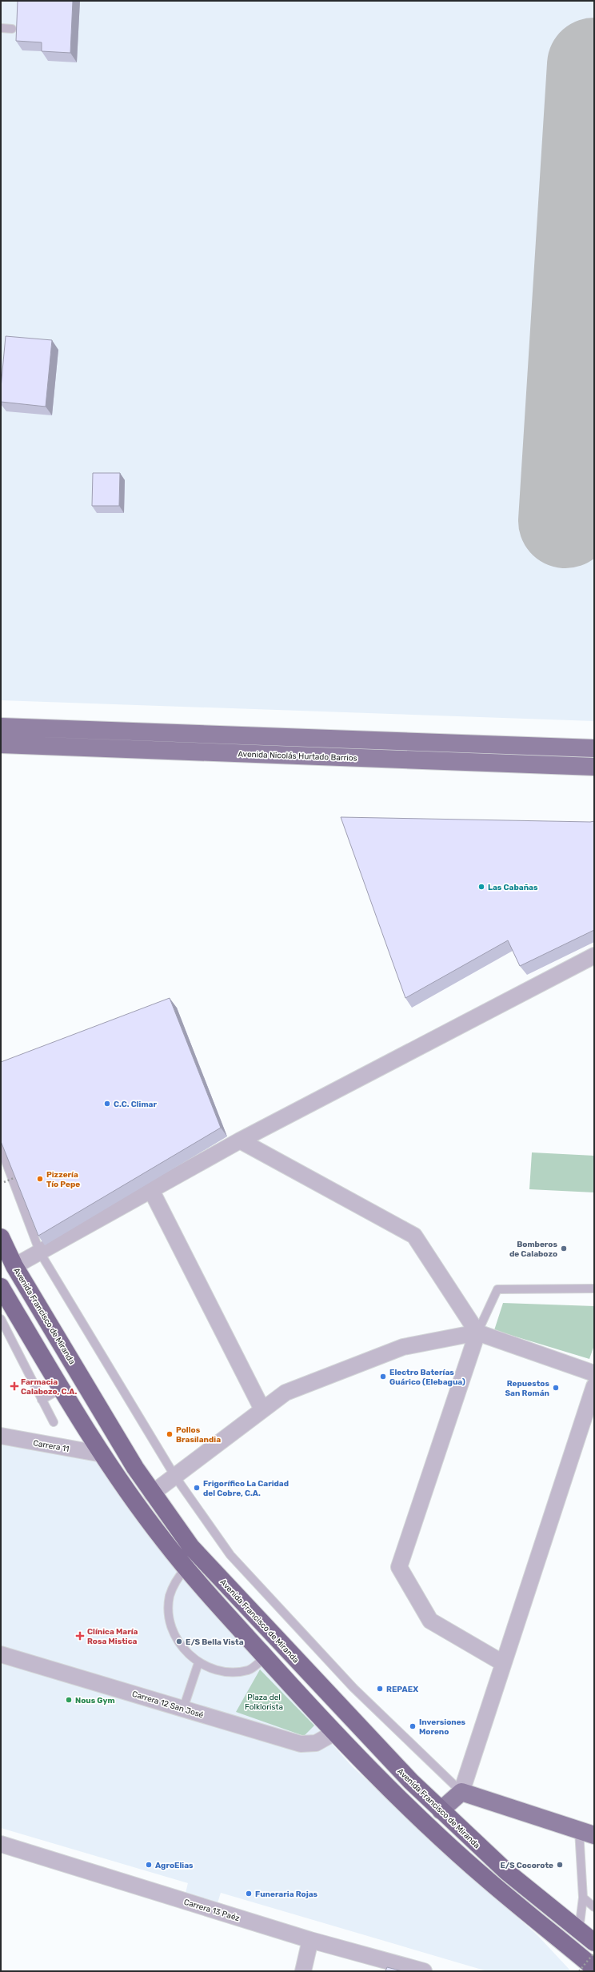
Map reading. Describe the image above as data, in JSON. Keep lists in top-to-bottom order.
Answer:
{
  "streets": {
    "highway": ["Avenida Francisco de Miranda"],
    "main road": ["Avenida Nicolás Hurtado Barrios"],
    "street": ["Carrera 11", "Carrera 12 San José", "Carrera 13 Paéz"]
  },
  "parks": ["Plaza del Folklorista"],
  "places": {
    "other": [
      "Las Cabañas",
      "C.C. Climar",
      "Pizzería Tío Pepe",
      "Bomberos de Calabozo",
      "Electro Baterías Guárico (Elebagua)",
      "Repuestos San Román",
      "Pollos Brasilandia",
      "Frigorífico La Caridad del Cobre, C.A.",
      "E/S Bella Vista",
      "REPAEX",
      "Nous Gym",
      "Inversiones Moreno",
      "AgroElias",
      "E/S Cocorote",
      "Funeraria Rojas"
    ],
    "health": ["Farmacia Calabozo, C.A.", "Clínica María Rosa Mistica"]
  }
}
